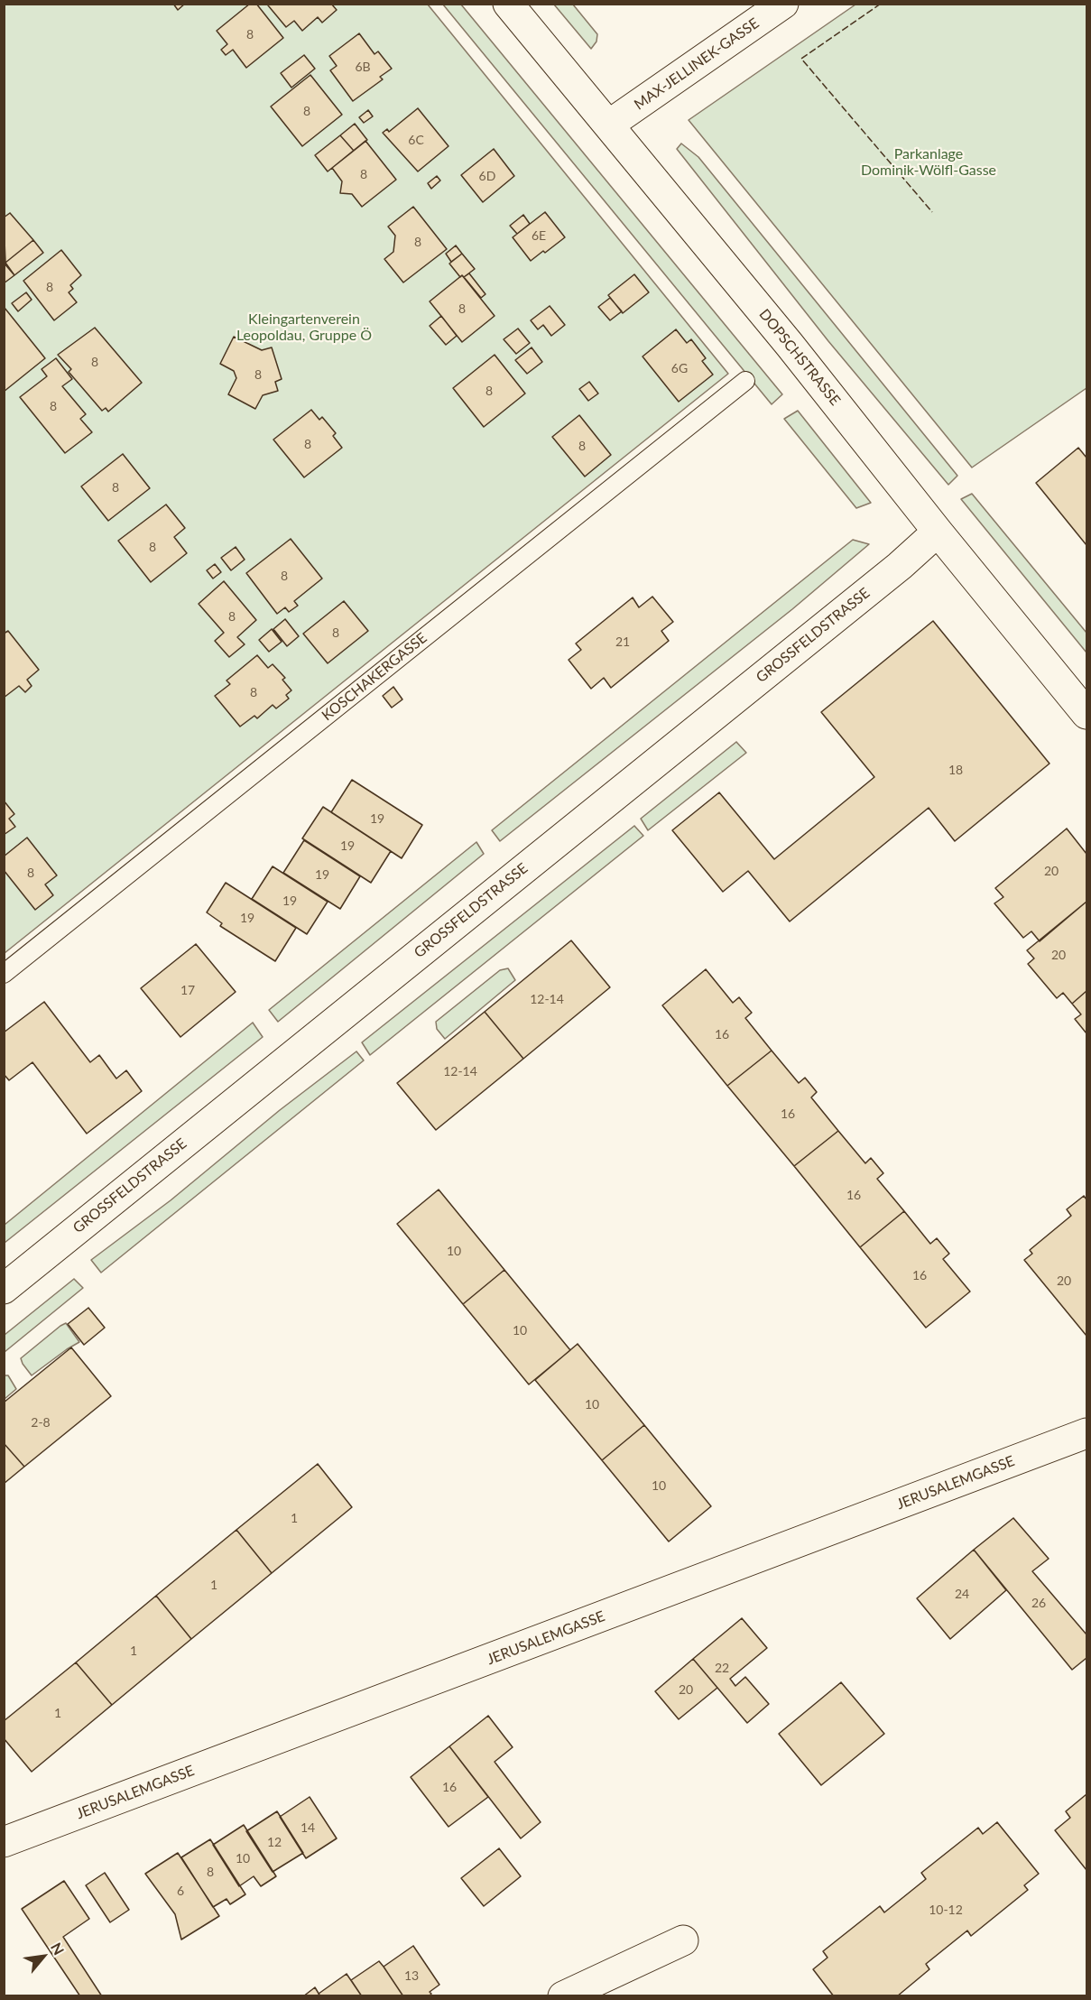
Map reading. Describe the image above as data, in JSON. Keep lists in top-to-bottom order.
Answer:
{
  "streets": {
    "street": [
      "MAX-JELLINEK-GASSE",
      "DOPSCHSTRASSE",
      "GROSSFELDSTRASSE",
      "JERUSALEMGASSE"
    ],
    "lane": ["KOSCHAKERGASSE"]
  },
  "crossings": [
    ["MAX-JELLINEK-GASSE", "DOPSCHSTRASSE"],
    ["DOPSCHSTRASSE", "GROSSFELDSTRASSE"]
  ],
  "parks": ["Parkanlage Dominik-Wölfl-Gasse", "Kleingartenverein Leopoldau, Gruppe Ö"],
  "house_numbers": [
    "8",
    "6B",
    "8",
    "6C",
    "8",
    "6D",
    "6E",
    "8",
    "8",
    "8",
    "8",
    "6G",
    "8",
    "8",
    "8",
    "8",
    "8",
    "8",
    "8",
    "8",
    "8",
    "8",
    "21",
    "8",
    "18",
    "19",
    "19",
    "20",
    "8",
    "19",
    "19",
    "19",
    "20",
    "17",
    "12-14",
    "16",
    "12-14",
    "16",
    "16",
    "10",
    "16",
    "20",
    "10",
    "10",
    "2-8",
    "10",
    "1",
    "1",
    "24",
    "26",
    "1",
    "22",
    "20",
    "1",
    "16",
    "14",
    "12",
    "10",
    "8",
    "6",
    "10-12",
    "13"
  ],
  "north": "top right"
}
